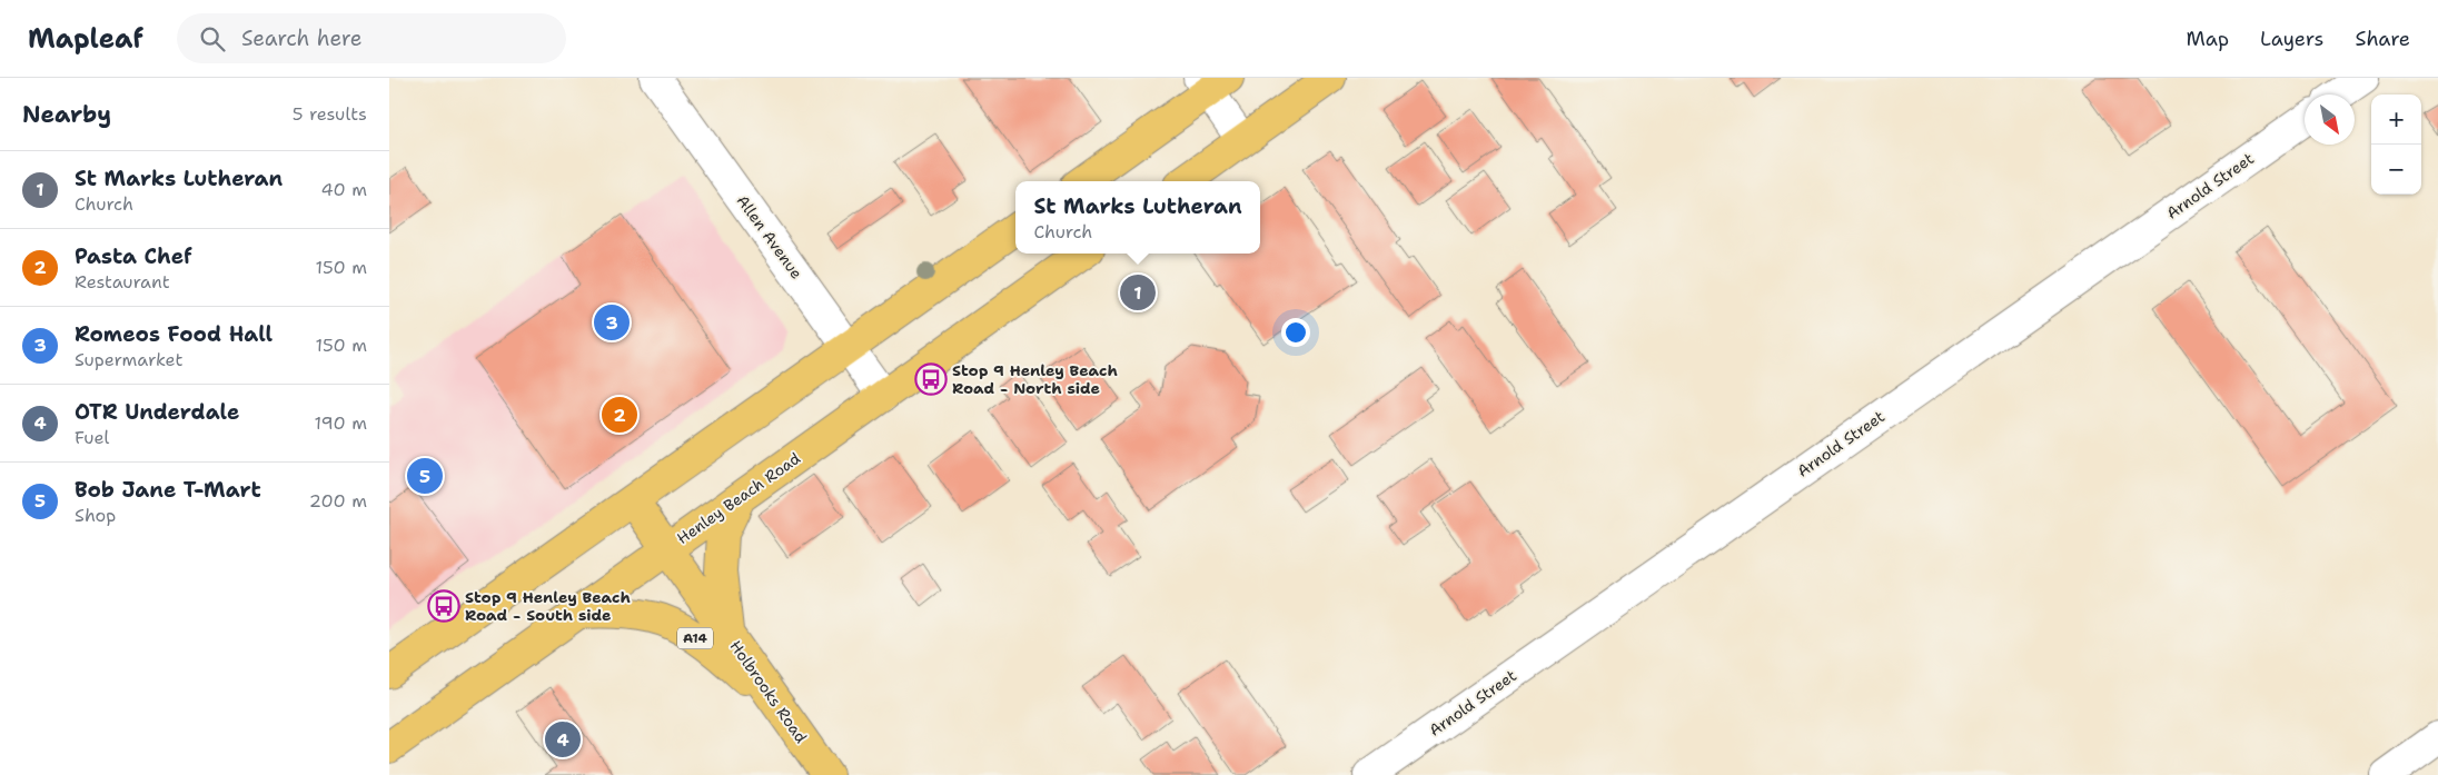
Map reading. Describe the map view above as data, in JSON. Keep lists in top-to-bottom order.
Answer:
{
  "streets": {
    "main road": ["Henley Beach Road", "A14", "Holbrooks Road"],
    "street": ["Arnold Street", "Allen Avenue"]
  },
  "crossings": [
    ["Allen Avenue", "Henley Beach Road"],
    ["Henley Beach Road", "A14"],
    ["Henley Beach Road", "Holbrooks Road"],
    ["A14", "Holbrooks Road"]
  ],
  "places": {
    "bus stop": ["Stop 9 Henley Beach Road - North side", "Stop 9 Henley Beach Road - South side"]
  },
  "north": "bottom right",
  "page": {
    "header": "Mapleaf",
    "search": "Search here",
    "nav": ["Map", "Layers", "Share"],
    "heading": ["Nearby", "5 results"],
    "map_buttons": ["+", "−"],
    "list": [
      {
        "mark": "1",
        "name": "St Marks Lutheran",
        "note": "Church",
        "value": "40 m"
      },
      {
        "mark": "2",
        "name": "Pasta Chef",
        "note": "Restaurant",
        "value": "150 m"
      },
      {
        "mark": "3",
        "name": "Romeos Food Hall",
        "note": "Supermarket",
        "value": "150 m"
      },
      {
        "mark": "4",
        "name": "OTR Underdale",
        "note": "Fuel",
        "value": "190 m"
      },
      {
        "mark": "5",
        "name": "Bob Jane T-Mart",
        "note": "Shop",
        "value": "200 m"
      }
    ],
    "popup": ["St Marks Lutheran", "Church"],
    "pins": [
      "1",
      "3",
      "2",
      "5",
      "4"
    ]
  }
}
